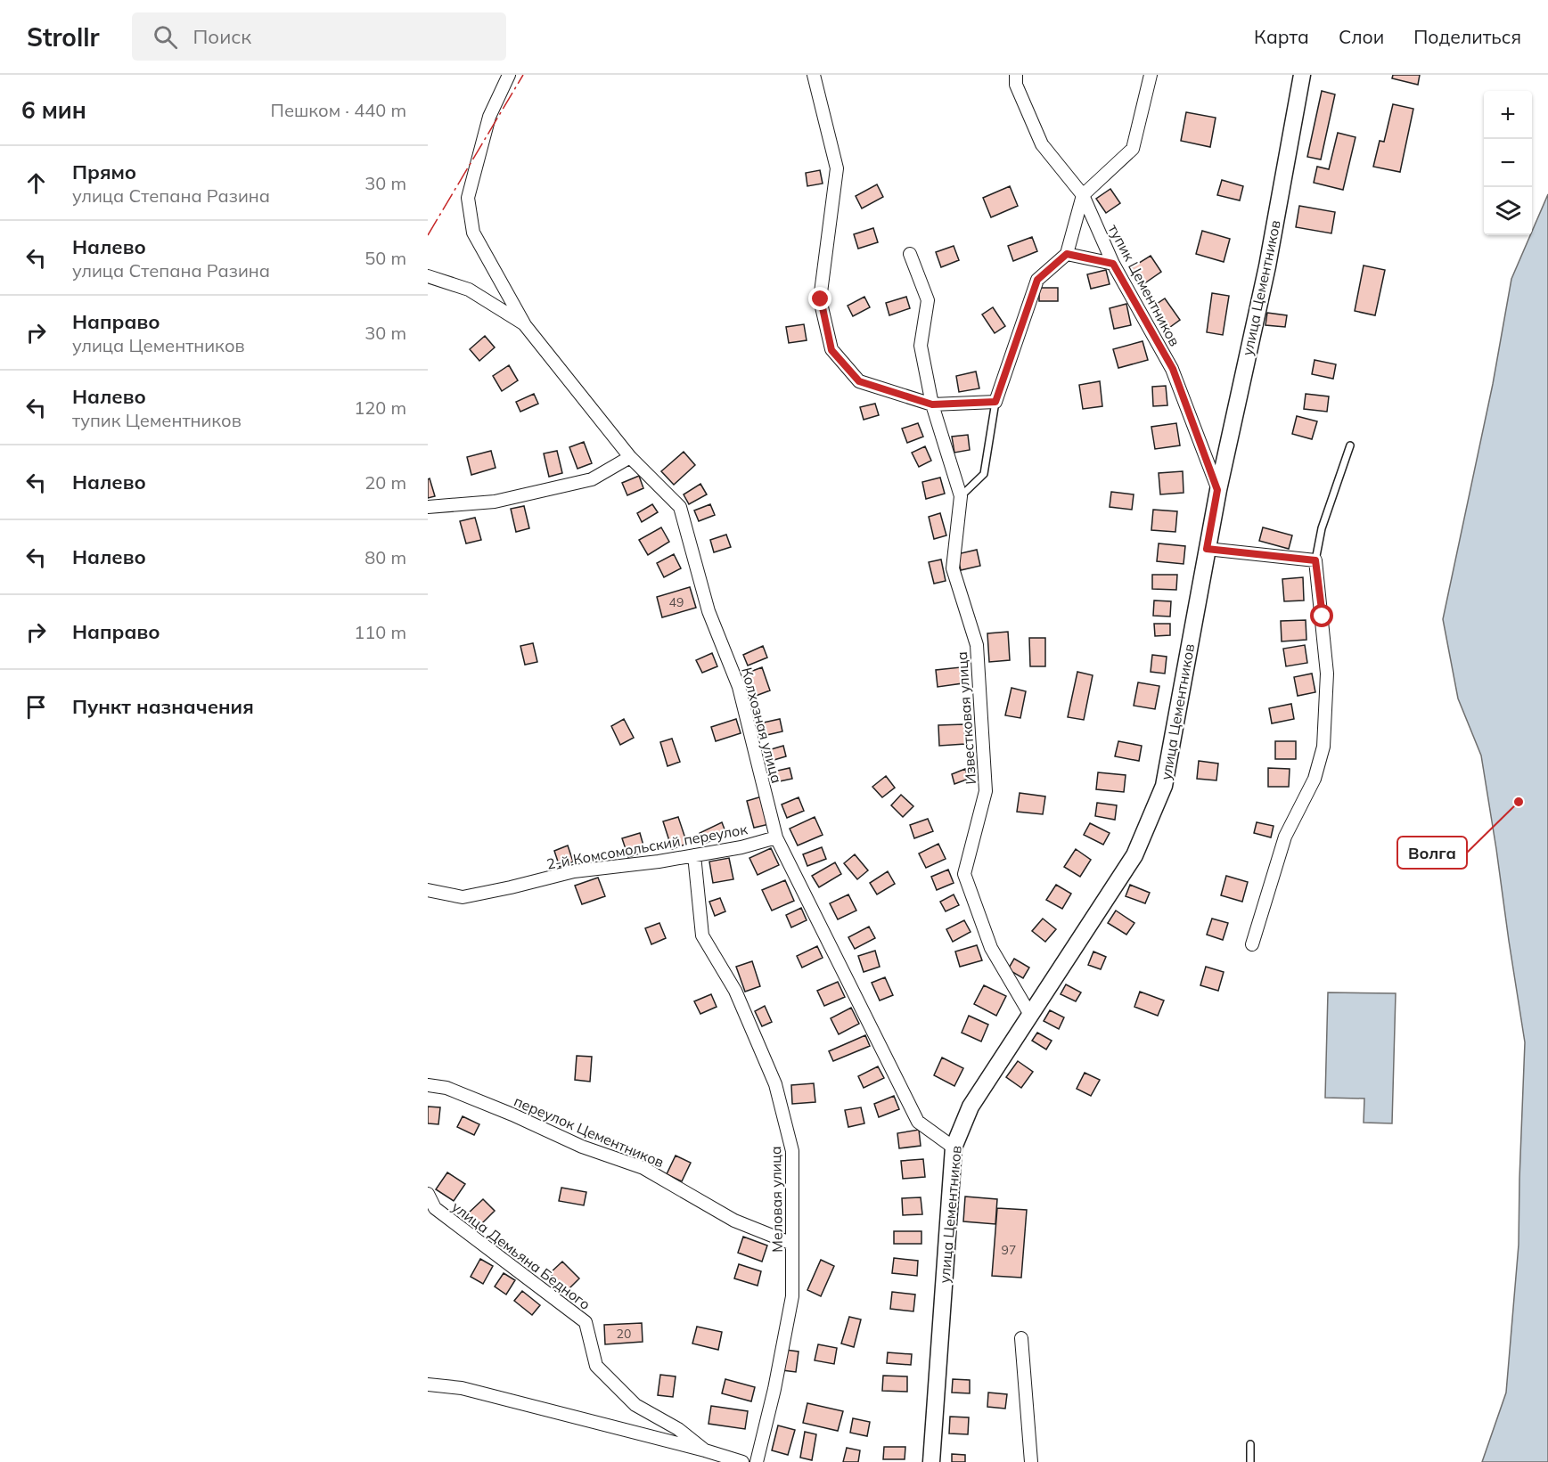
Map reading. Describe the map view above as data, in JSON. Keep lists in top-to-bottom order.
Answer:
{
  "streets": {
    "street": [
      "тупик Цементников",
      "улица Цементников",
      "Известковая улица",
      "Колхозная улица",
      "2-й Комсомольский переулок",
      "переулок Цементников",
      "Меловая улица",
      "улица Демьяна Бедного"
    ]
  },
  "crossings": [
    ["тупик Цементников", "улица Цементников"],
    ["улица Цементников", "Известковая улица"],
    ["улица Цементников", "Колхозная улица"],
    ["Колхозная улица", "2-й Комсомольский переулок"],
    ["2-й Комсомольский переулок", "Меловая улица"],
    ["переулок Цементников", "Меловая улица"]
  ],
  "places": ["Волга"],
  "house_numbers": ["49", "97", "20"],
  "page": {
    "header": "Strollr",
    "search": "Поиск",
    "nav": ["Карта", "Слои", "Поделиться"],
    "heading": ["6 мин", "Пешком · 440 m"],
    "map_buttons": ["+", "−"],
    "list": [
      ["Прямо", "улица Степана Разина", "30 m"],
      ["Налево", "улица Степана Разина", "50 m"],
      ["Направо", "улица Цементников", "30 m"],
      ["Налево", "тупик Цементников", "120 m"],
      ["Налево", "20 m"],
      ["Налево", "80 m"],
      ["Направо", "110 m"],
      "Пункт назначения"
    ]
  }
}
